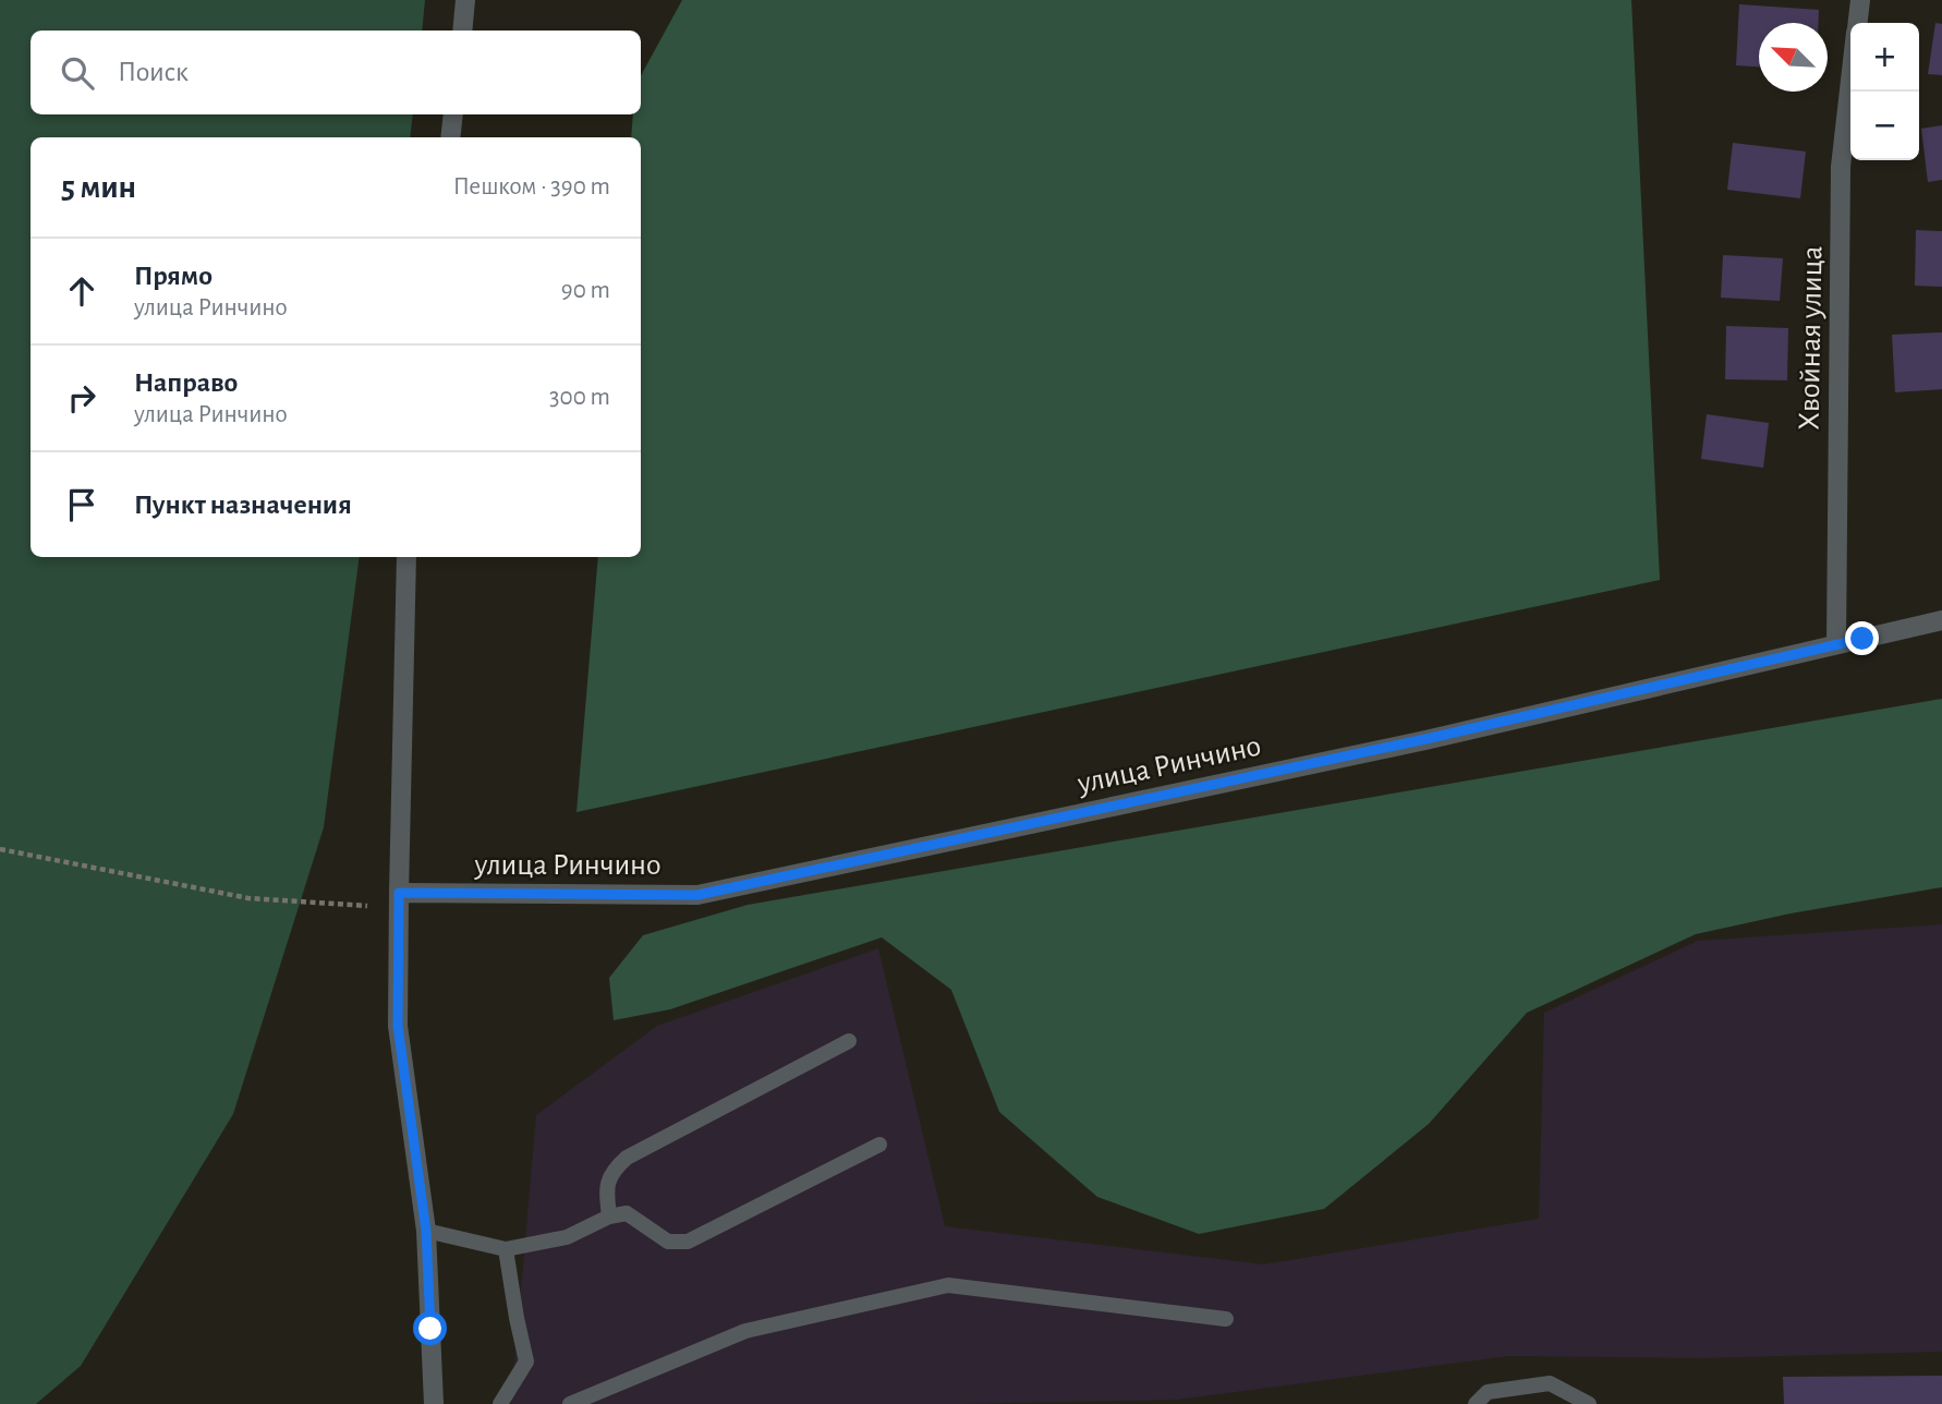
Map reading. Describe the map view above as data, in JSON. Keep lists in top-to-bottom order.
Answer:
{
  "streets": {
    "street": ["Хвойная улица", "улица Ринчино"]
  },
  "crossings": [
    ["Хвойная улица", "улица Ринчино"]
  ],
  "north": "top left",
  "page": {
    "map_buttons": ["+", "−"],
    "search": "Поиск",
    "heading": ["5 мин", "Пешком · 390 m"],
    "list": [
      ["Прямо", "улица Ринчино", "90 m"],
      ["Направо", "улица Ринчино", "300 m"],
      "Пункт назначения"
    ]
  }
}
